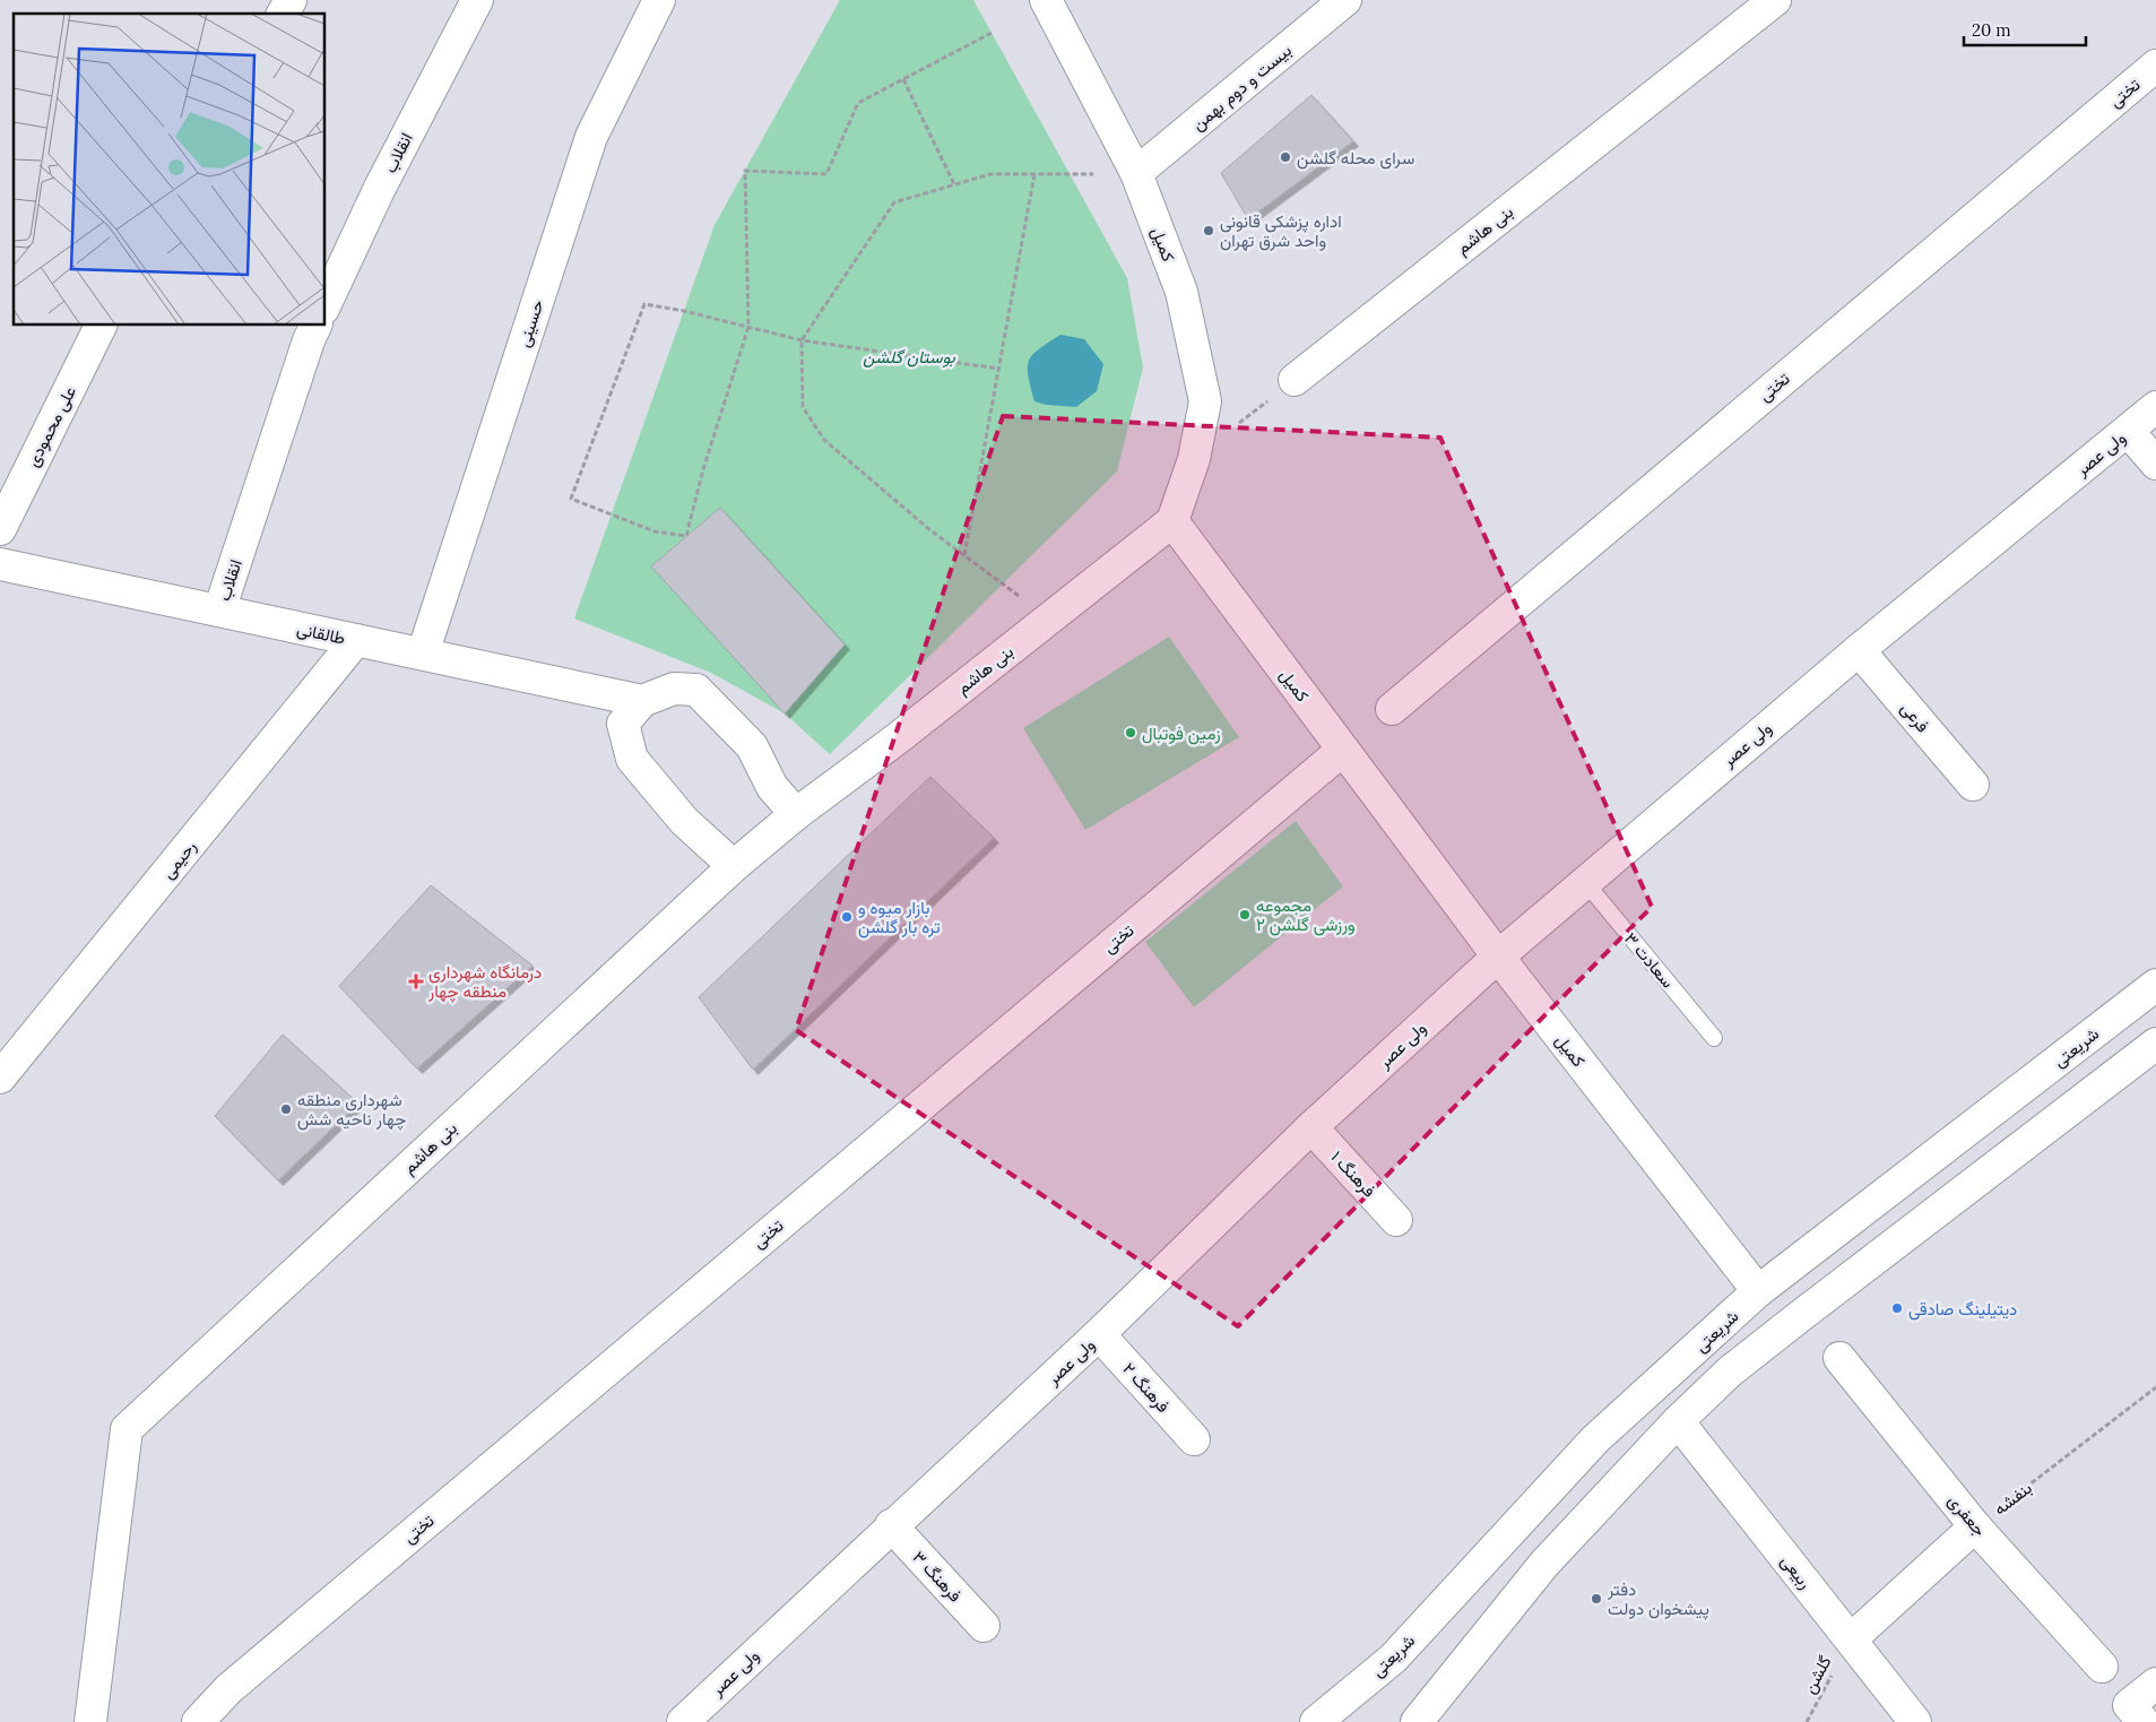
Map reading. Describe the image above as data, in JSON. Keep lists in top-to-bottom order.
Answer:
{
  "streets": {
    "street": [
      "بیست و دوم بهمن",
      "تختی",
      "انقلاب",
      "بنی هاشم",
      "کمیل",
      "حسینی",
      "علی محمودی",
      "ولی عصر",
      "طالقانی",
      "فرعی",
      "رحیمی",
      "شریعتی",
      "فرهنگ ۱",
      "فرهنگ ۲",
      "بنفشه",
      "جعفری",
      "ربیعی",
      "فرهنگ ۳"
    ],
    "lane": ["سعادت ۳"],
    "path": ["گلشن"]
  },
  "crossings": [
    ["بیست و دوم بهمن", "کمیل"],
    ["تختی", "کمیل"],
    ["انقلاب", "طالقانی"],
    ["بنی هاشم", "کمیل"],
    ["کمیل", "ولی عصر"],
    ["کمیل", "شریعتی"],
    ["حسینی", "طالقانی"],
    ["ولی عصر", "فرعی"],
    ["ولی عصر", "سعادت ۳"],
    ["ولی عصر", "فرهنگ ۱"],
    ["ولی عصر", "فرهنگ ۲"],
    ["ولی عصر", "فرهنگ ۳"],
    ["طالقانی", "رحیمی"],
    ["بنفشه", "جعفری"],
    ["بنفشه", "ربیعی"],
    ["بنفشه", "گلشن"],
    ["ربیعی", "گلشن"]
  ],
  "parks": ["بوستان گلشن"],
  "places": {
    "other": [
      "سرای محله گلشن",
      "اداره پزشكی قانونی واحد شرق تهران",
      "زمین فوتبال",
      "مجموعه ورزشی گلشن ۲",
      "بازار میوه و تره بار گلشن",
      "شهرداری منطقه چهار ناحیه شش",
      "دیتیلینگ صادقی",
      "دفتر پیشخوان دولت"
    ],
    "health": ["درمانگاه شهرداری منطقه چهار"]
  },
  "scale_bar": "20 m"
}
